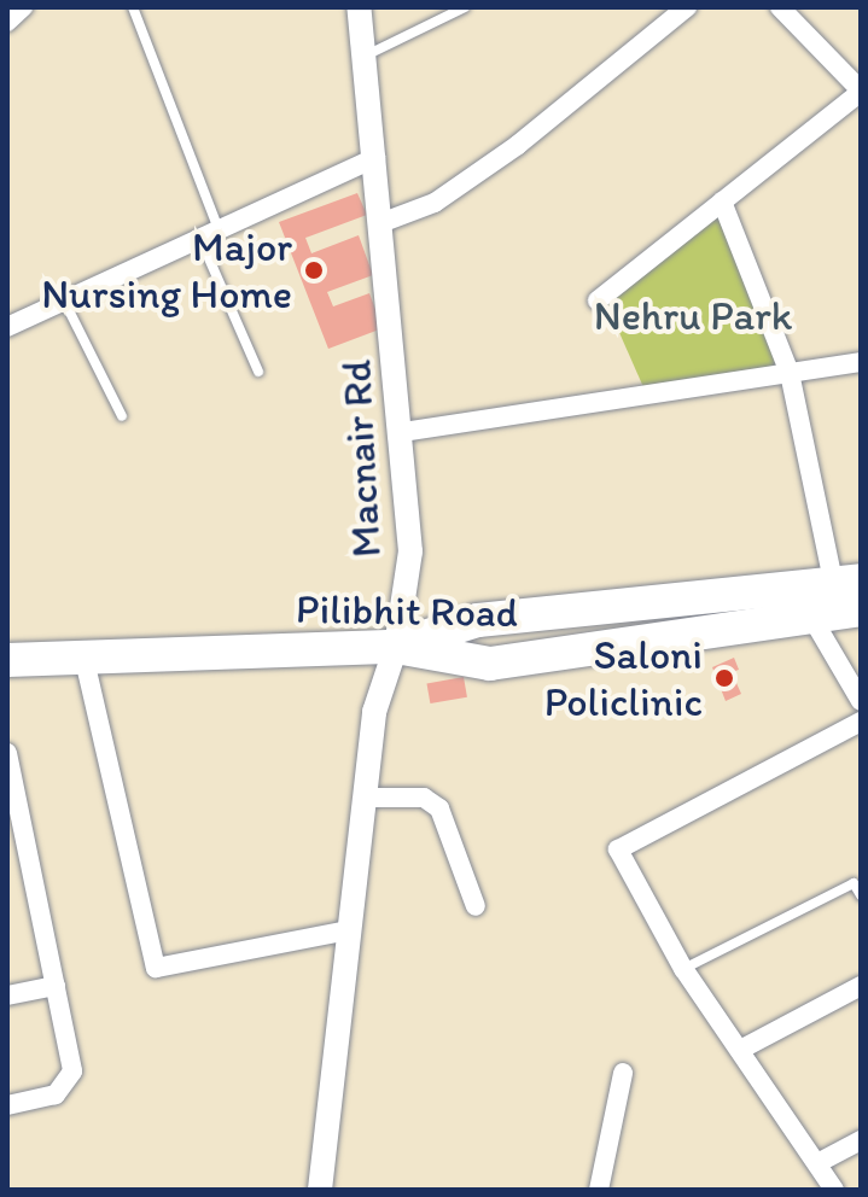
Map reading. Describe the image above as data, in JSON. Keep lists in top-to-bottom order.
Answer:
{
  "streets": {
    "highway": ["Pilibhit Road"],
    "street": ["Macnair Rd"]
  },
  "crossings": [
    ["Macnair Rd", "Pilibhit Road"]
  ],
  "parks": ["Nehru Park"],
  "places": ["Major Nursing Home", "Saloni Policlinic"]
}
